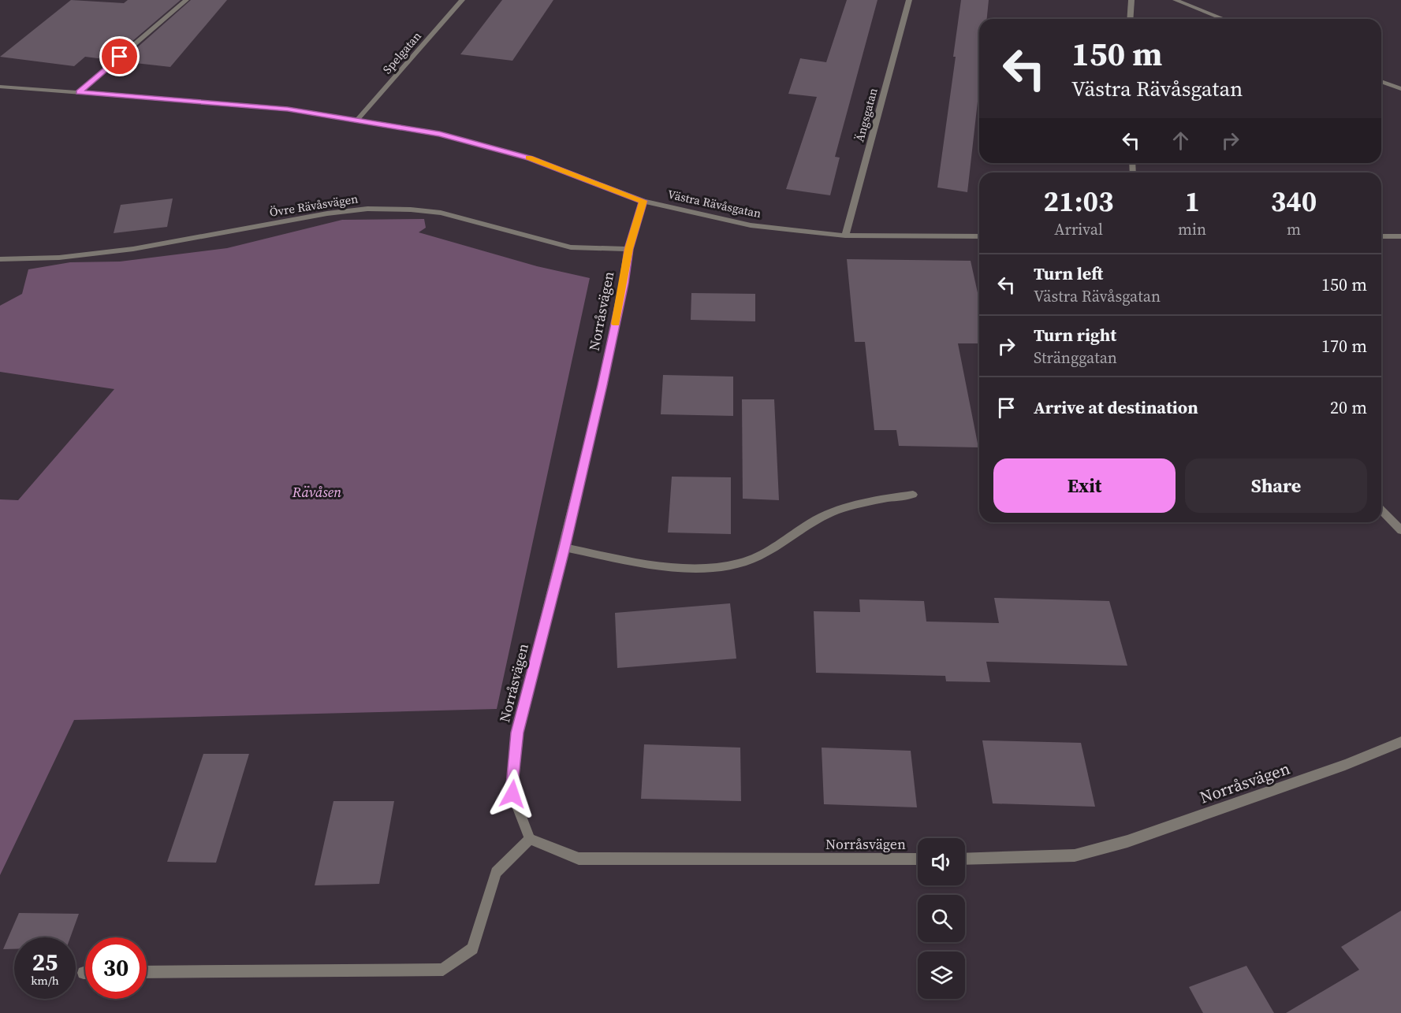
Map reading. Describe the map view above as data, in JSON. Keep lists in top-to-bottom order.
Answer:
{
  "streets": {
    "street": [
      "Spelgatan",
      "Ängsgatan",
      "Västra Rävåsgatan",
      "Övre Rävåsvägen",
      "Norråsvägen"
    ]
  },
  "crossings": [
    ["Spelgatan", "Västra Rävåsgatan"],
    ["Ängsgatan", "Västra Rävåsgatan"],
    ["Västra Rävåsgatan", "Norråsvägen"],
    ["Övre Rävåsvägen", "Norråsvägen"]
  ],
  "parks": ["Rävåsen"],
  "page": {
    "turn": ["150 m", "Västra Rävåsgatan"],
    "eta": [
      "21:03",
      "Arrival",
      "1",
      "min",
      "340",
      "m"
    ],
    "list": [
      {
        "name": "Turn left",
        "note": "Västra Rävåsgatan",
        "value": "150 m"
      },
      {
        "name": "Turn right",
        "note": "Stränggatan",
        "value": "170 m"
      },
      {
        "name": "Arrive at destination",
        "value": "20 m"
      }
    ],
    "buttons": ["Exit", "Share"],
    "speed": "25 km/h",
    "limit": "30"
  }
}
